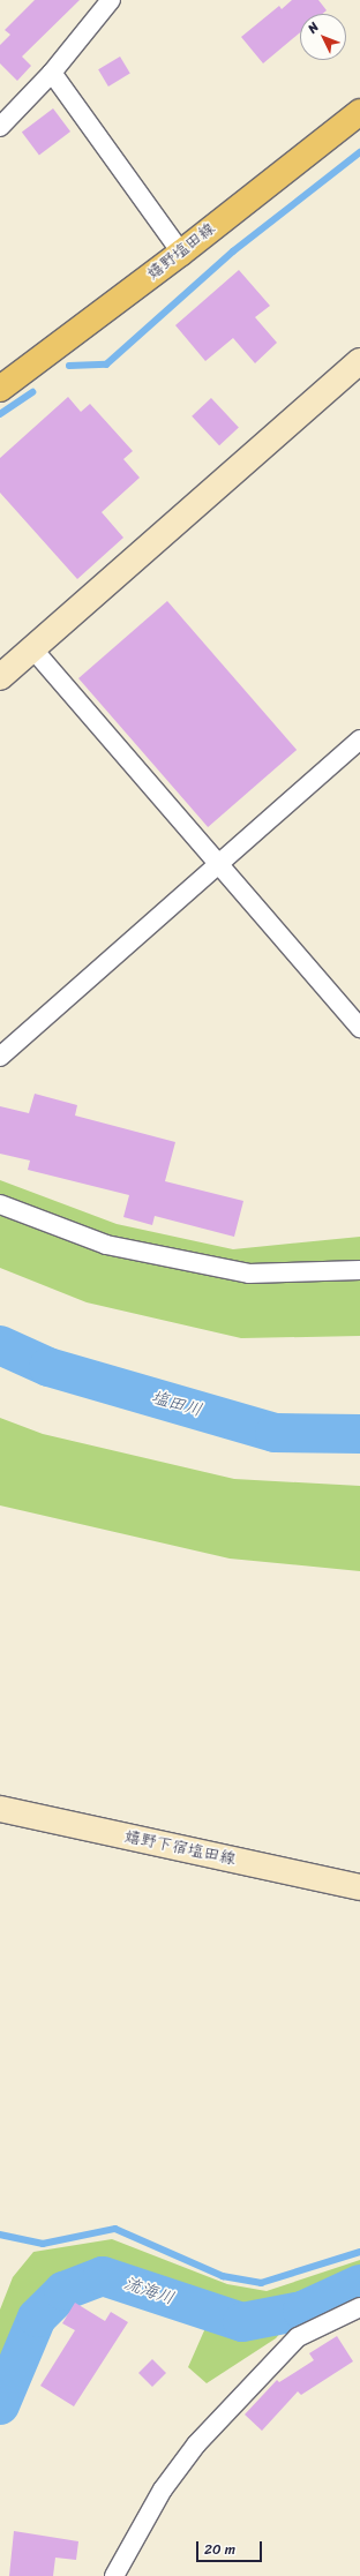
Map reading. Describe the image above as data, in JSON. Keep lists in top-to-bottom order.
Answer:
{
  "streets": {
    "main road": ["嬉野塩田線"],
    "street": ["嬉野下宿塩田線"]
  },
  "water": ["塩田川", "流海川"],
  "scale_bar": "20 m",
  "north": "top left"
}
